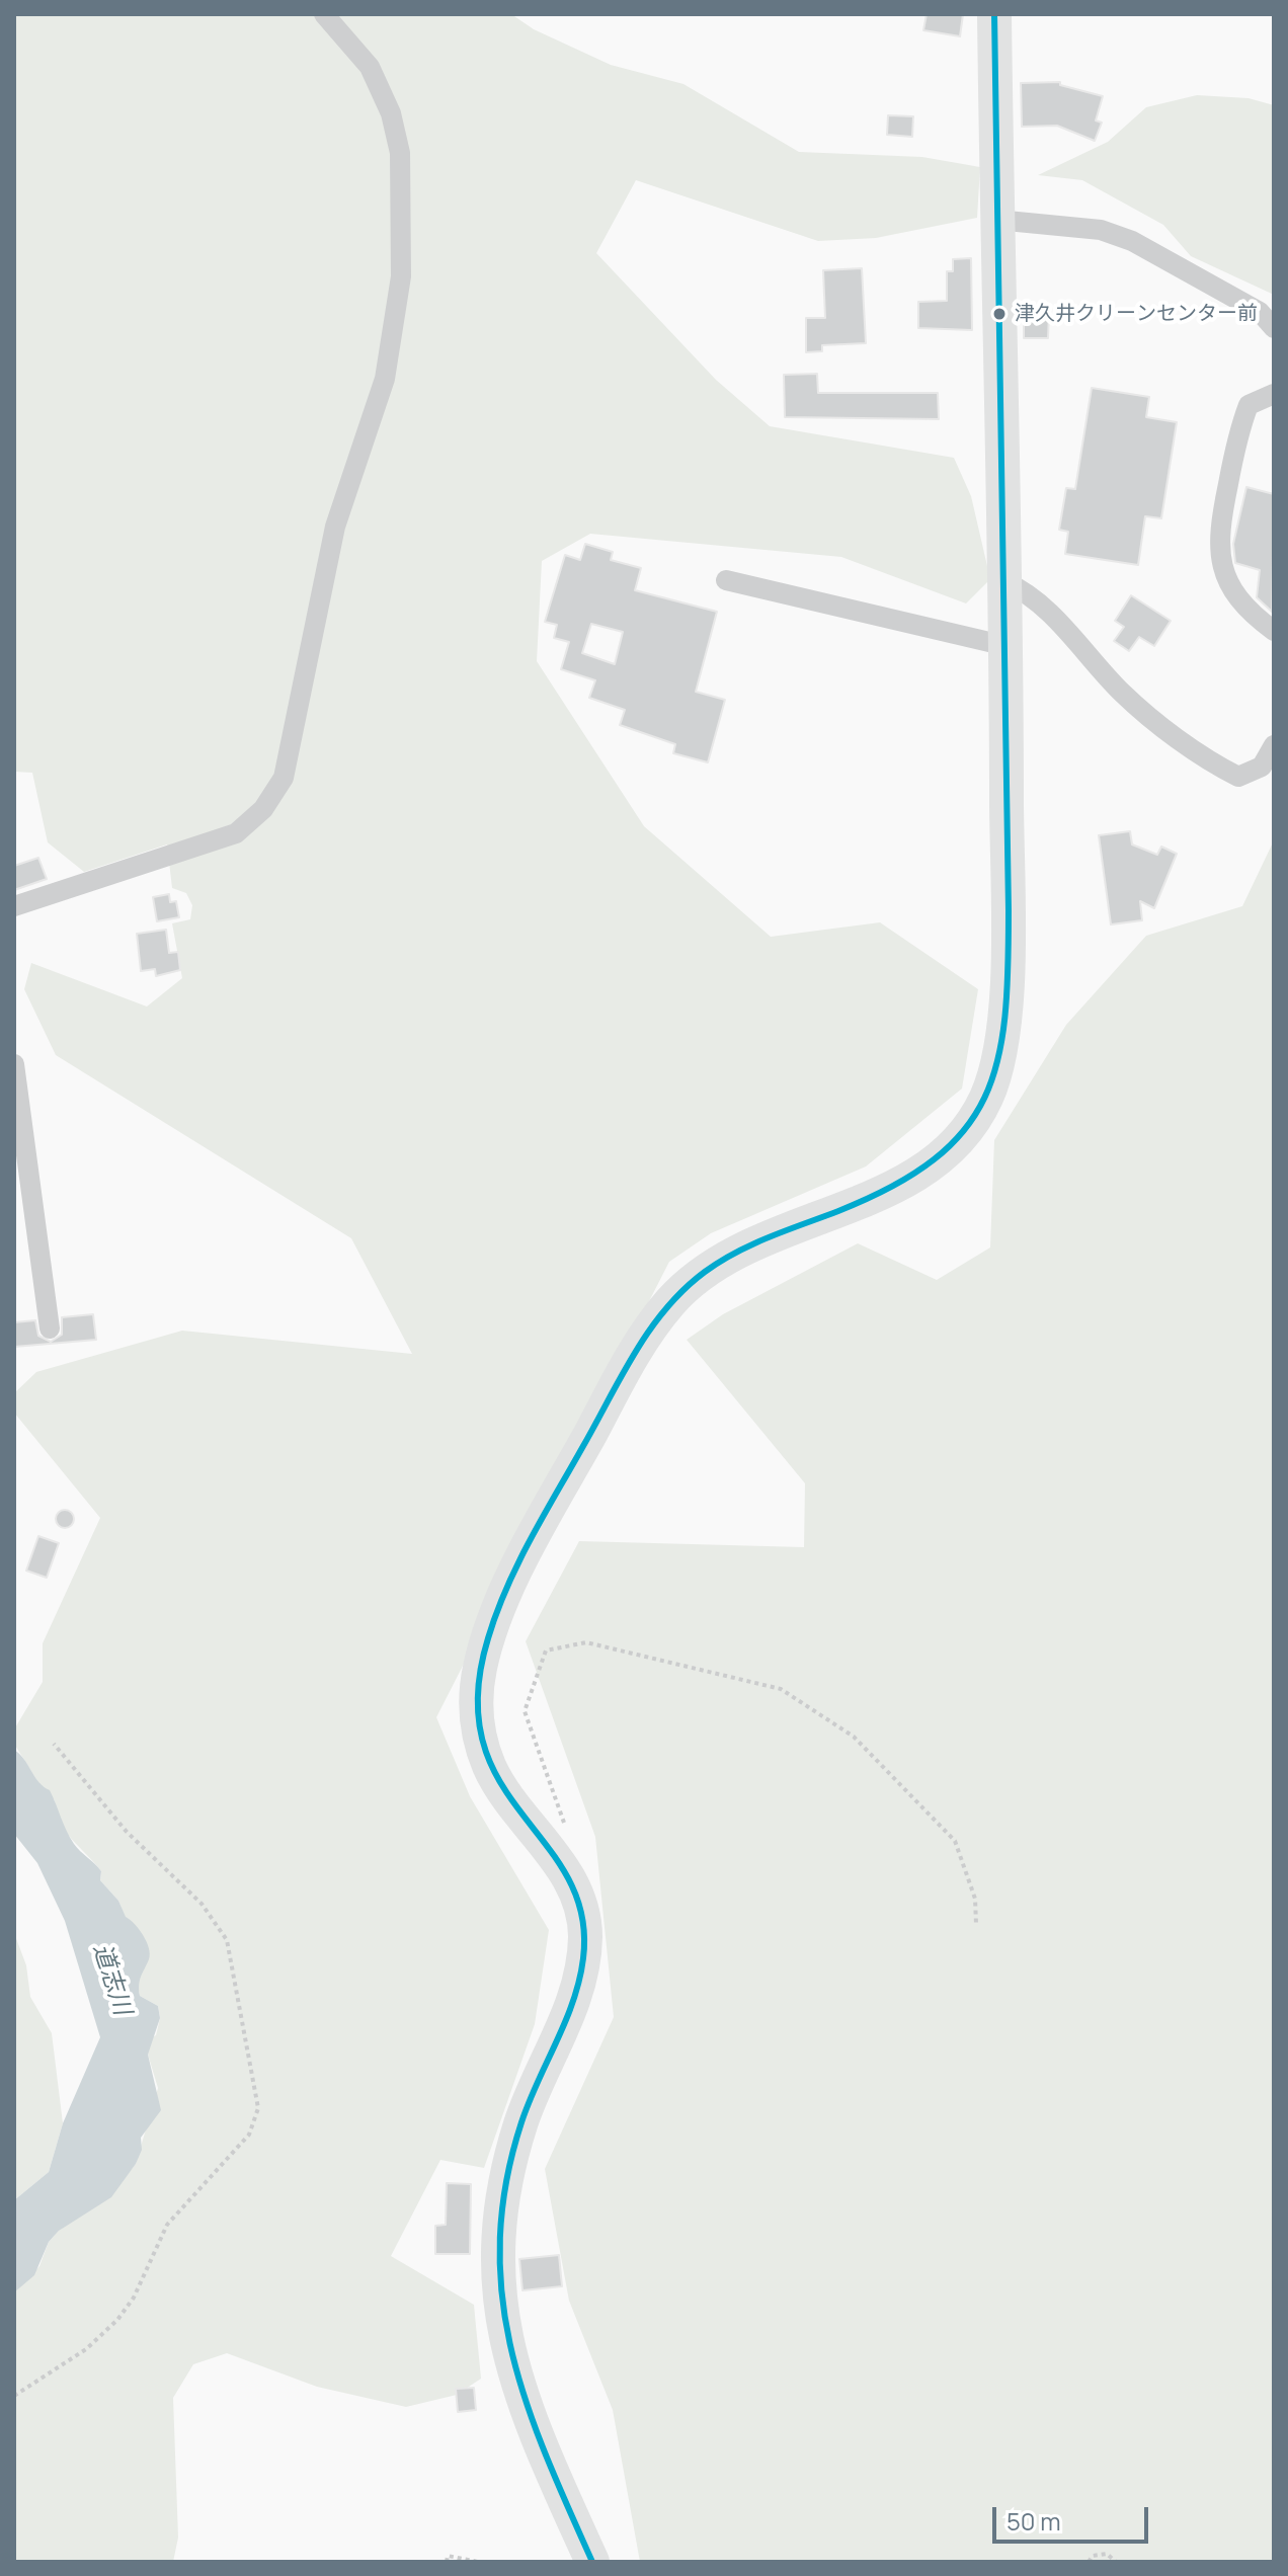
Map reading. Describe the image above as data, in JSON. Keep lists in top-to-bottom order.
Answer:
{
  "water": ["道志川"],
  "places": ["津久井クリーンセンター前"],
  "scale_bar": "50 m"
}
